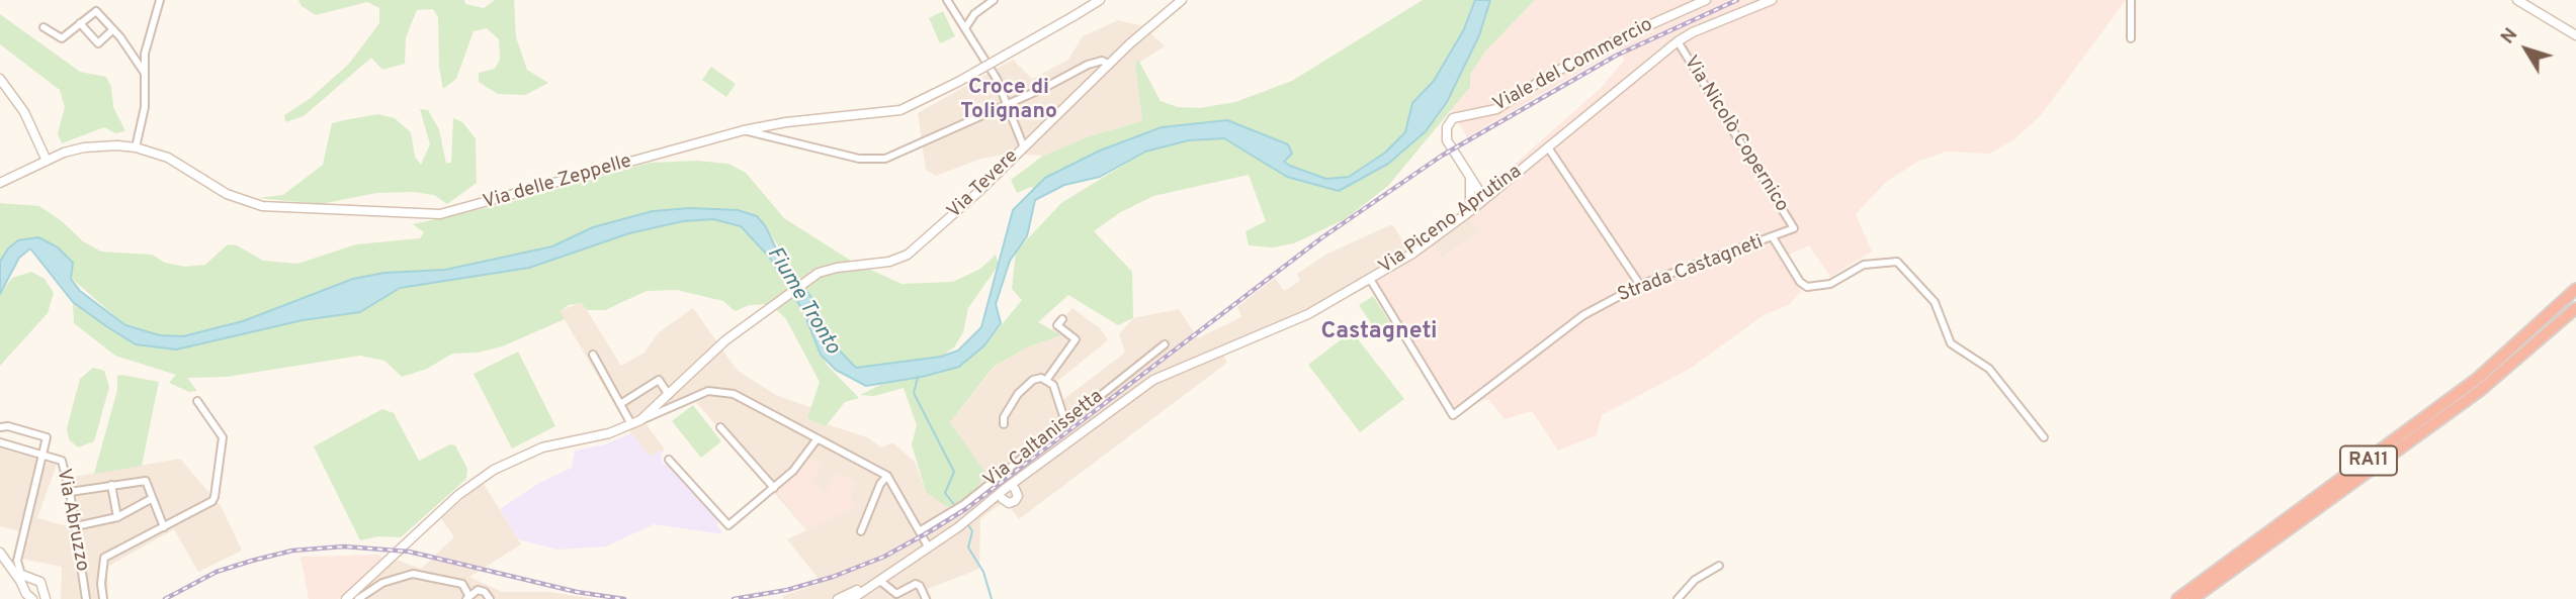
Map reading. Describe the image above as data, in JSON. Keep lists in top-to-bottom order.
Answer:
{
  "streets": {
    "highway": ["RA11"],
    "main road": [
      "Viale del Commercio",
      "Via delle Zeppelle",
      "Via Tevere",
      "Via Piceno Aprutina"
    ],
    "street": [
      "Via Nicolò Copernico",
      "Strada Castagneti",
      "Via Caltanissetta",
      "Via Abruzzo"
    ]
  },
  "crossings": [
    ["Viale del Commercio", "Via Piceno Aprutina"],
    ["Via Nicolò Copernico", "Via Piceno Aprutina"],
    ["Via Nicolò Copernico", "Strada Castagneti"],
    ["Via delle Zeppelle", "Via Tevere"],
    ["Via Piceno Aprutina", "Strada Castagneti"]
  ],
  "districts": ["Croce di Tolignano", "Castagneti"],
  "water": ["Fiume Tronto"],
  "north": "top left"
}
